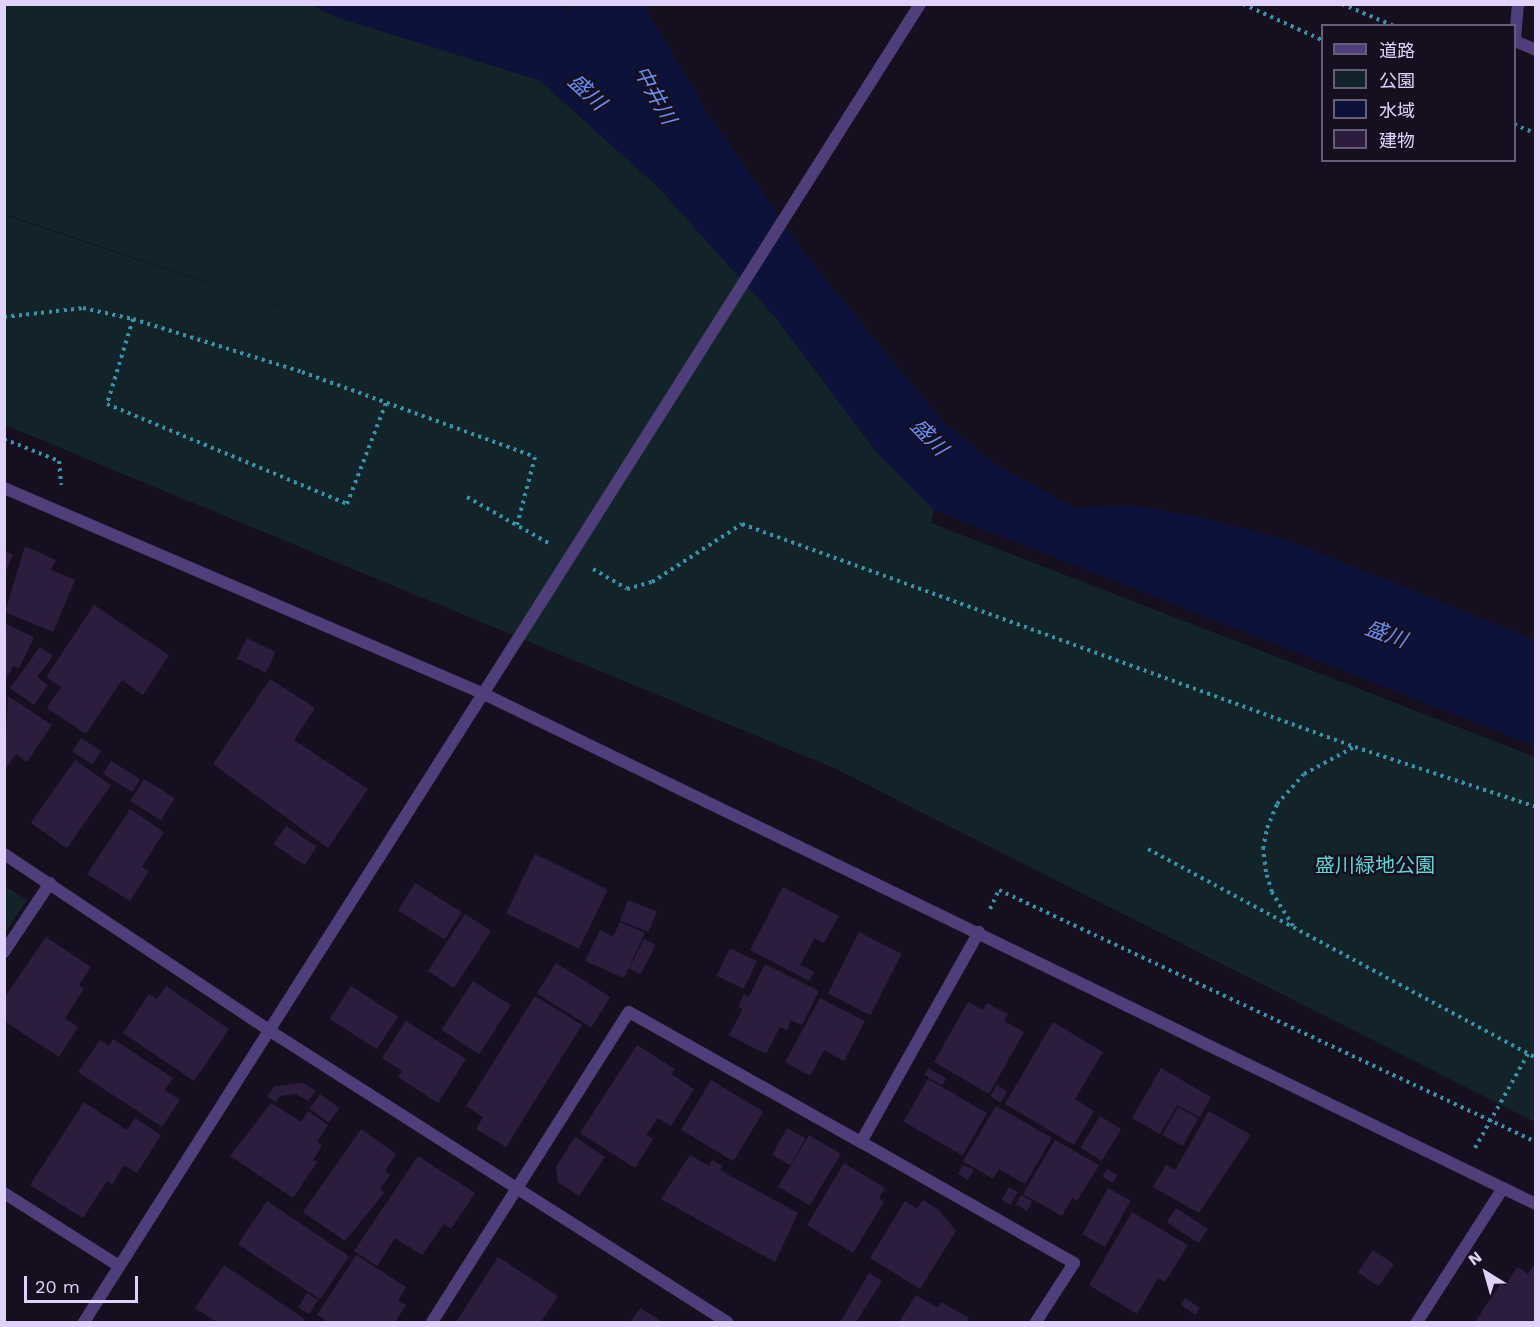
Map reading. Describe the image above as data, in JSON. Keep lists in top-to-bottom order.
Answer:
{
  "water": ["盛川", "中井川"],
  "parks": ["盛川緑地公園"],
  "legend": [
    "道路",
    "公園",
    "水域",
    "建物"
  ],
  "scale_bar": "20 m",
  "north": "top left"
}
